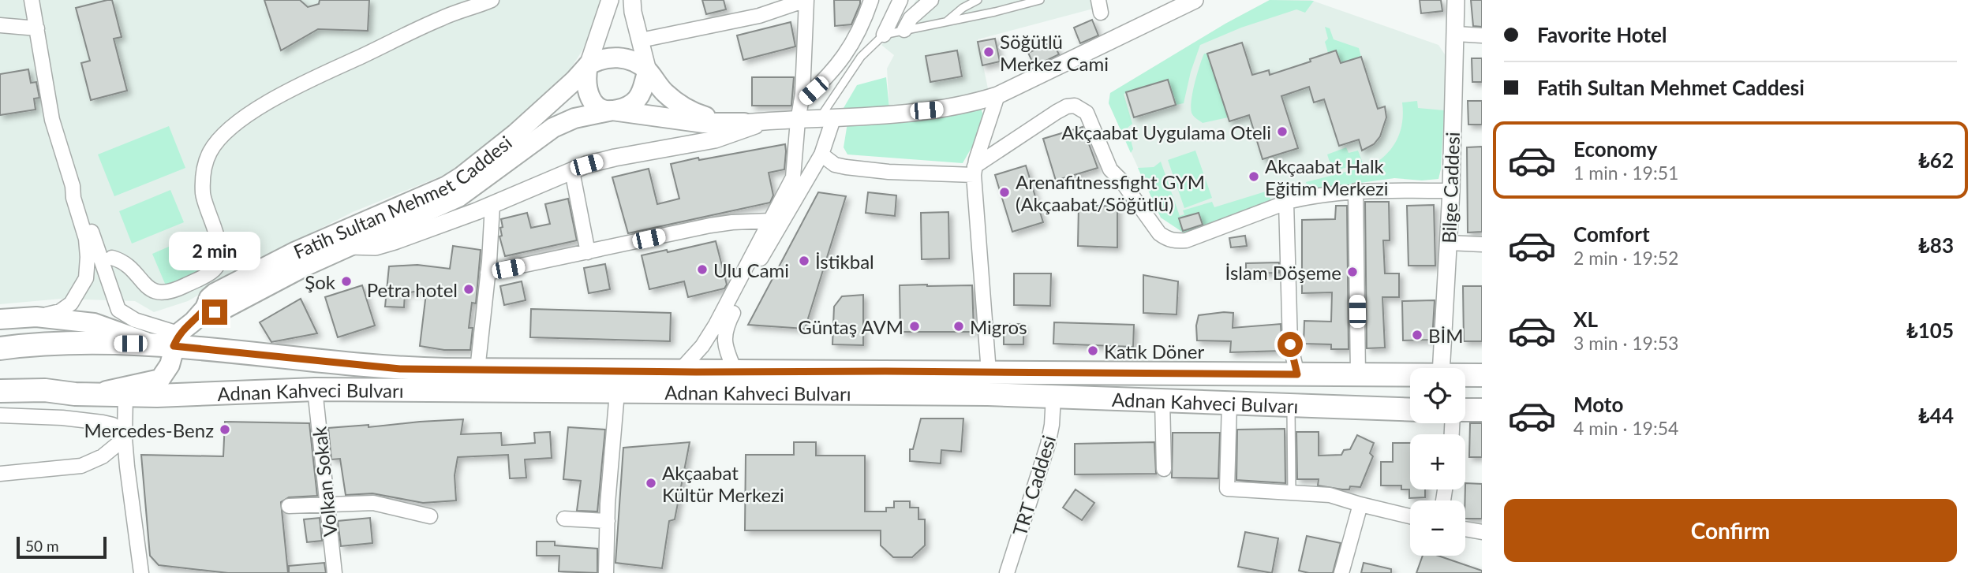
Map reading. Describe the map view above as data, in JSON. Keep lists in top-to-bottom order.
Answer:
{
  "streets": {
    "highway": ["Adnan Kahveci Bulvarı"],
    "main road": ["Fatih Sultan Mehmet Caddesi"],
    "street": ["Bilge Caddesi", "Volkan Sokak", "TRT Caddesi"]
  },
  "crossings": [
    ["Fatih Sultan Mehmet Caddesi", "Adnan Kahveci Bulvarı"],
    ["Adnan Kahveci Bulvarı", "Volkan Sokak"],
    ["Adnan Kahveci Bulvarı", "TRT Caddesi"]
  ],
  "places": [
    "Söğütlü Merkez Cami",
    "Akçaabat Uygulama Oteli",
    "Akçaabat Halk Eğitim Merkezi",
    "Arenafitnessfight GYM (Akçaabat/Söğütlü)",
    "İstikbal",
    "Ulu Cami",
    "İslam Döşeme",
    "Şok",
    "Petra hotel",
    "Güntaş AVM",
    "Migros",
    "BİM",
    "Katık Döner",
    "Mercedes-Benz",
    "Akçaabat Kültür Merkezi"
  ],
  "scale_bar": "50 m",
  "page": {
    "banner": ["Favorite Hotel", "Fatih Sultan Mehmet Caddesi"],
    "list": [
      {
        "name": "Economy",
        "note": "1 min · 19:51",
        "value": "₺62"
      },
      {
        "name": "Comfort",
        "note": "2 min · 19:52",
        "value": "₺83"
      },
      {
        "name": "XL",
        "note": "3 min · 19:53",
        "value": "₺105"
      },
      {
        "name": "Moto",
        "note": "4 min · 19:54",
        "value": "₺44"
      }
    ],
    "bubble": "2 min",
    "map_buttons": ["+", "−"],
    "buttons": "Confirm",
    "scale": "50 m"
  }
}
